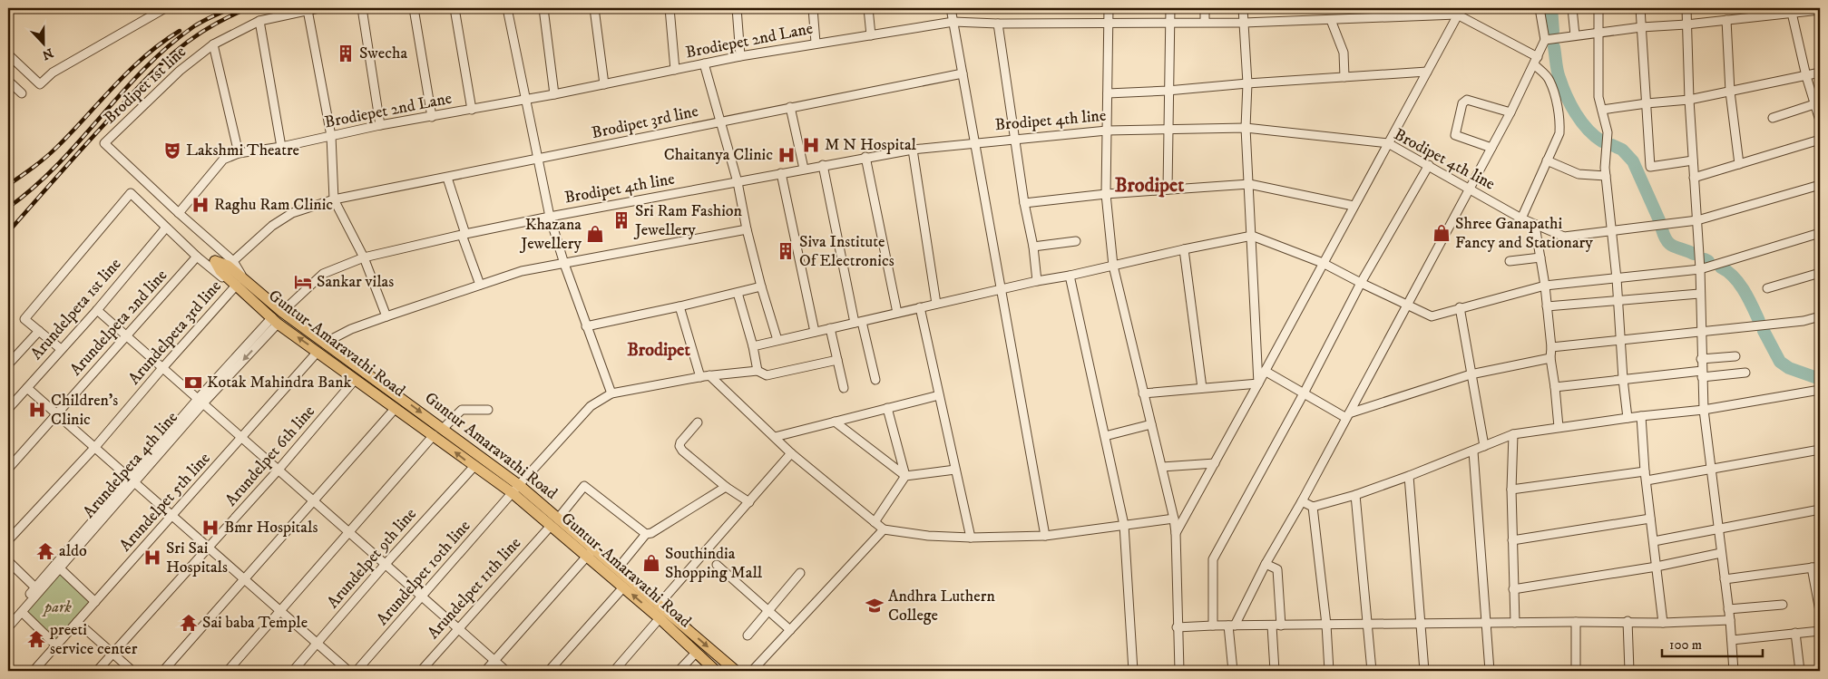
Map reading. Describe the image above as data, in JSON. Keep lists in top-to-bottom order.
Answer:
{
  "streets": {
    "main road": ["Guntur-Amaravathi Road", "Guntur Amaravathi Road"],
    "street": [
      "Brodiepet 2nd Lane",
      "Brodipet 1st line",
      "Brodipet 4th line",
      "Brodipet 3rd line",
      "Arundelpeta 1st line",
      "Arundelpeta 2nd line",
      "Arundelpeta 3rd line",
      "Arundelpet 6th line",
      "Arundelpeta 4th line",
      "Arundelpet 5th line",
      "Arundelpet 9th line",
      "Arundelpet 10th line",
      "Arundelpet 11th line"
    ]
  },
  "crossings": [
    ["Brodiepet 2nd Lane", "Brodipet 1st line"],
    ["Brodipet 1st line", "Brodipet 3rd line"],
    ["Brodipet 4th line", "Guntur Amaravathi Road"],
    ["Arundelpeta 3rd line", "Guntur-Amaravathi Road"],
    ["Arundelpeta 3rd line", "Guntur Amaravathi Road"],
    ["Guntur-Amaravathi Road", "Guntur Amaravathi Road"],
    ["Guntur-Amaravathi Road", "Arundelpet 6th line"],
    ["Guntur-Amaravathi Road", "Arundelpeta 4th line"],
    ["Guntur-Amaravathi Road", "Arundelpet 5th line"],
    ["Guntur-Amaravathi Road", "Arundelpet 9th line"],
    ["Guntur-Amaravathi Road", "Arundelpet 10th line"],
    ["Guntur Amaravathi Road", "Arundelpet 10th line"],
    ["Guntur Amaravathi Road", "Arundelpet 11th line"]
  ],
  "one_way": ["Guntur Amaravathi Road"],
  "districts": ["Brodipet", "Brodipet"],
  "parks": ["park"],
  "places": {
    "building": ["Swecha", "Sri Ram Fashion Jewellery", "Siva Institute Of Electronics"],
    "hospital": [
      "M N Hospital",
      "Chaitanya Clinic",
      "Raghu Ram Clinic",
      "Children's Clinic",
      "Bmr Hospitals",
      "Sri Sai Hospitals"
    ],
    "theatre": ["Lakshmi Theatre"],
    "shop": ["Shree Ganapathi Fancy and Stationary", "Khazana Jewellery", "Southindia Shopping Mall"],
    "hotel": ["Sankar vilas"],
    "bank": ["Kotak Mahindra Bank"],
    "temple": ["aldo", "Sai baba Temple", "preeti service center"],
    "school or university": ["Andhra Luthern College"]
  },
  "scale_bar": "100 m",
  "north": "bottom"
}
